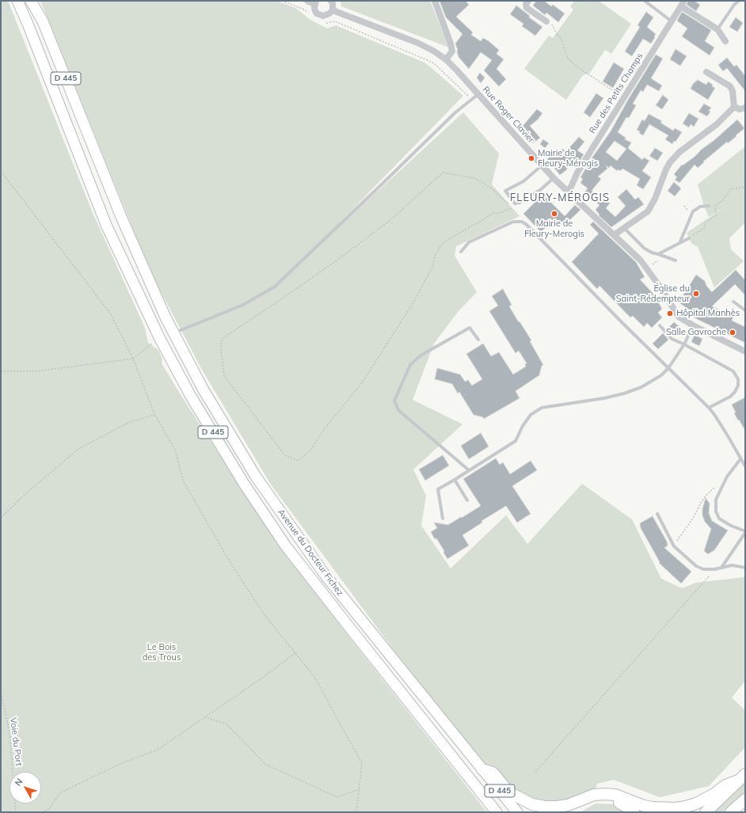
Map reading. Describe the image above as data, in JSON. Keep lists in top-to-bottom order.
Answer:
{
  "streets": {
    "main road": ["D 445", "Avenue du Docteur Fichez"],
    "street": ["Rue des Petits Champs", "Rue Roger Clavier"],
    "path": ["Voie du Port"]
  },
  "crossings": [
    ["D 445", "Avenue du Docteur Fichez"],
    ["Rue des Petits Champs", "Rue Roger Clavier"]
  ],
  "districts": ["FLEURY-MÉROGIS"],
  "parks": ["Le Bois des Trous"],
  "places": [
    "Mairie de Fleury-Mérogis",
    "Mairie de Fleury-Merogis",
    "Église du Saint-Rédempteur",
    "Hôpital Manhès",
    "Salle Gavroche"
  ],
  "north": "top left"
}
